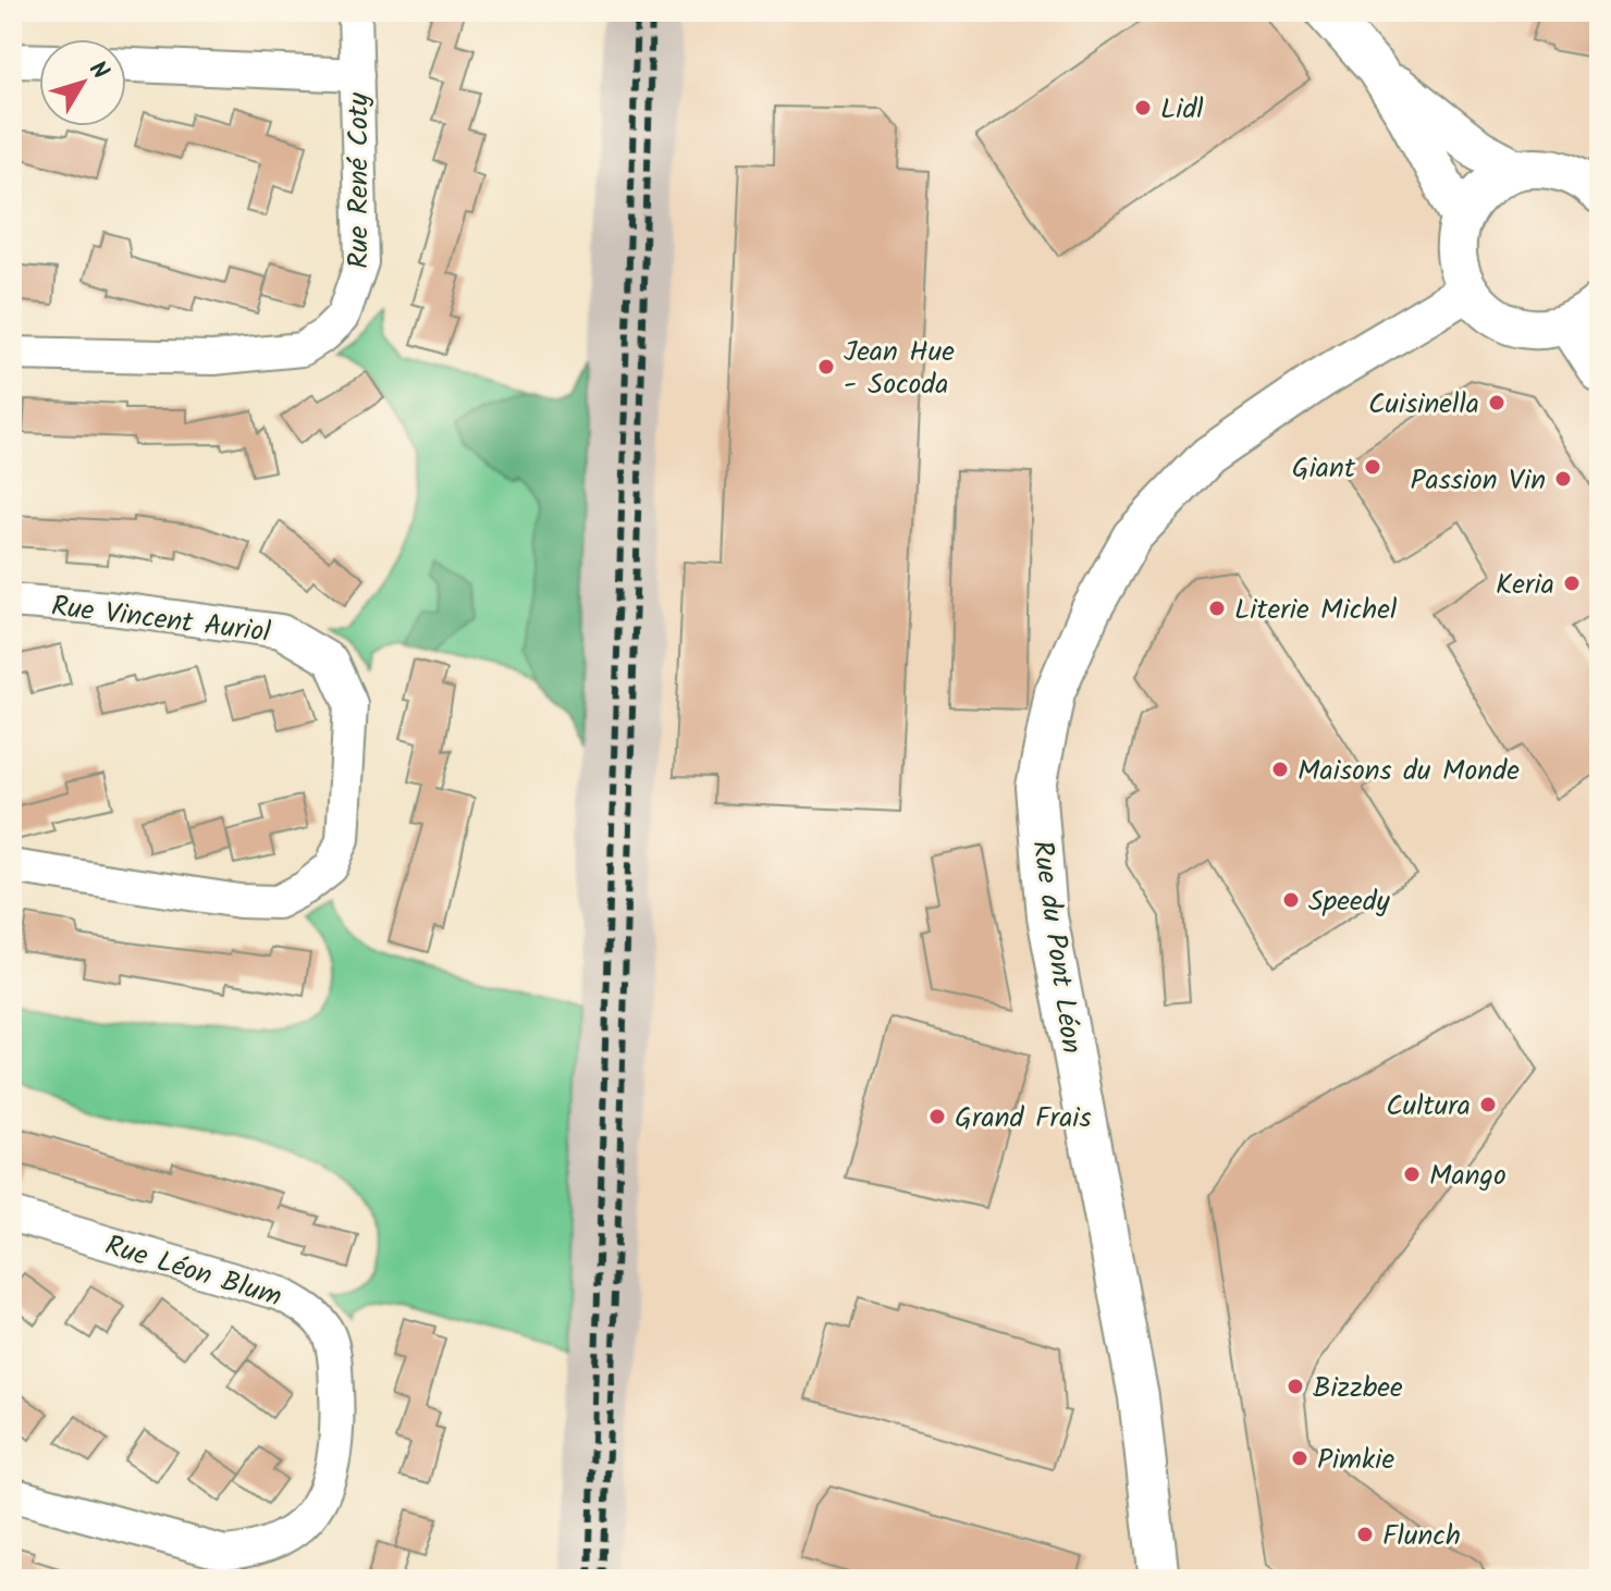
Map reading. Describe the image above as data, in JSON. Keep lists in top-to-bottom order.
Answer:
{
  "streets": {
    "street": [
      "Rue René Coty",
      "Rue Vincent Auriol",
      "Rue du Pont Léon",
      "Rue Léon Blum"
    ]
  },
  "places": [
    "Lidl",
    "Jean Hue - Socoda",
    "Cuisinella",
    "Giant",
    "Passion Vin",
    "Keria",
    "Literie Michel",
    "Maisons du Monde",
    "Speedy",
    "Cultura",
    "Grand Frais",
    "Mango",
    "Bizzbee",
    "Pimkie",
    "Flunch"
  ],
  "north": "top right"
}
